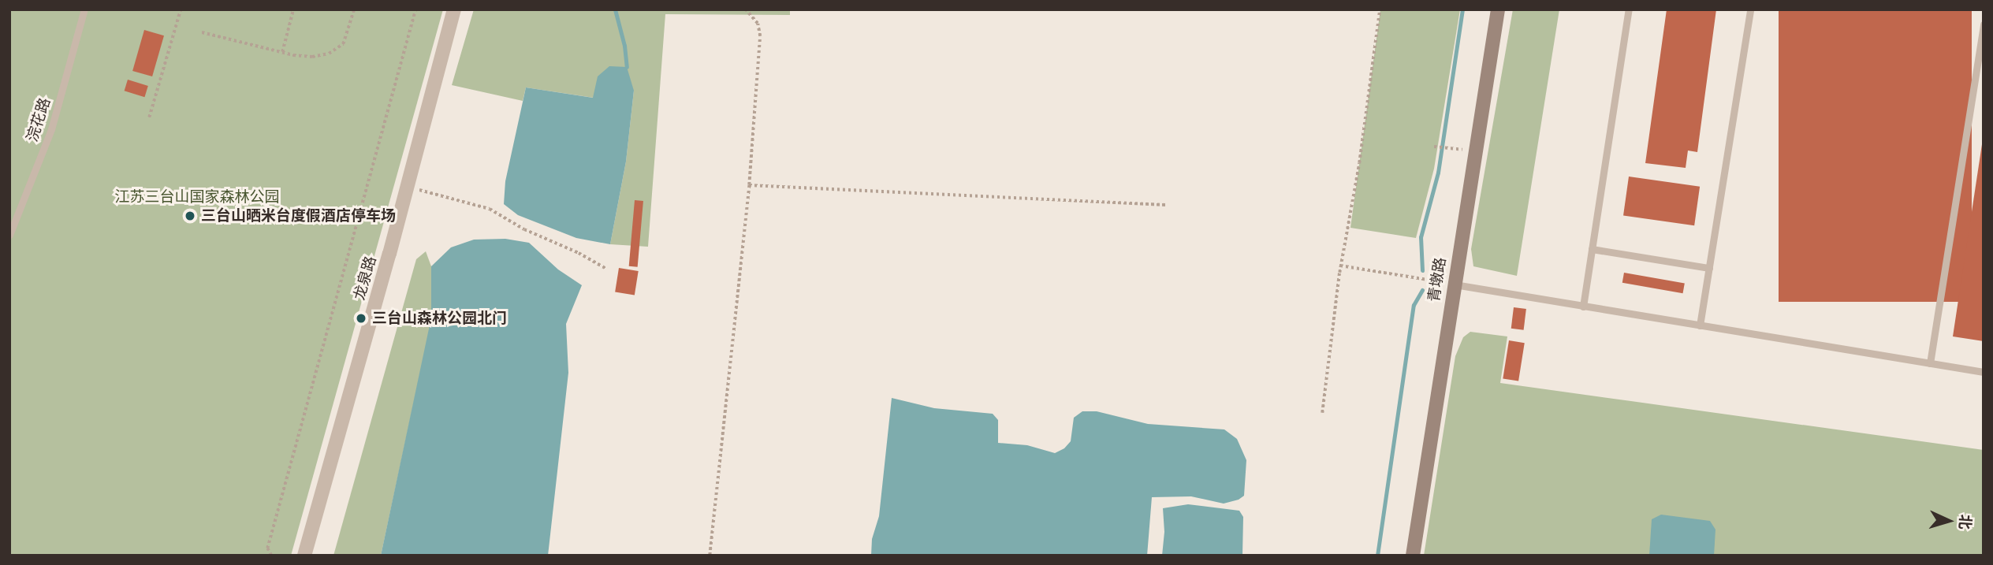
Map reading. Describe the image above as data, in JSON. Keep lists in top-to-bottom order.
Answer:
{
  "streets": {
    "main road": ["青墩路"],
    "street": ["龙泉路"],
    "lane": ["浣花路"]
  },
  "parks": ["江苏三台山国家森林公园"],
  "places": ["三台山晒米台度假酒店停车场", "三台山森林公园北门"],
  "north": "right"
}
